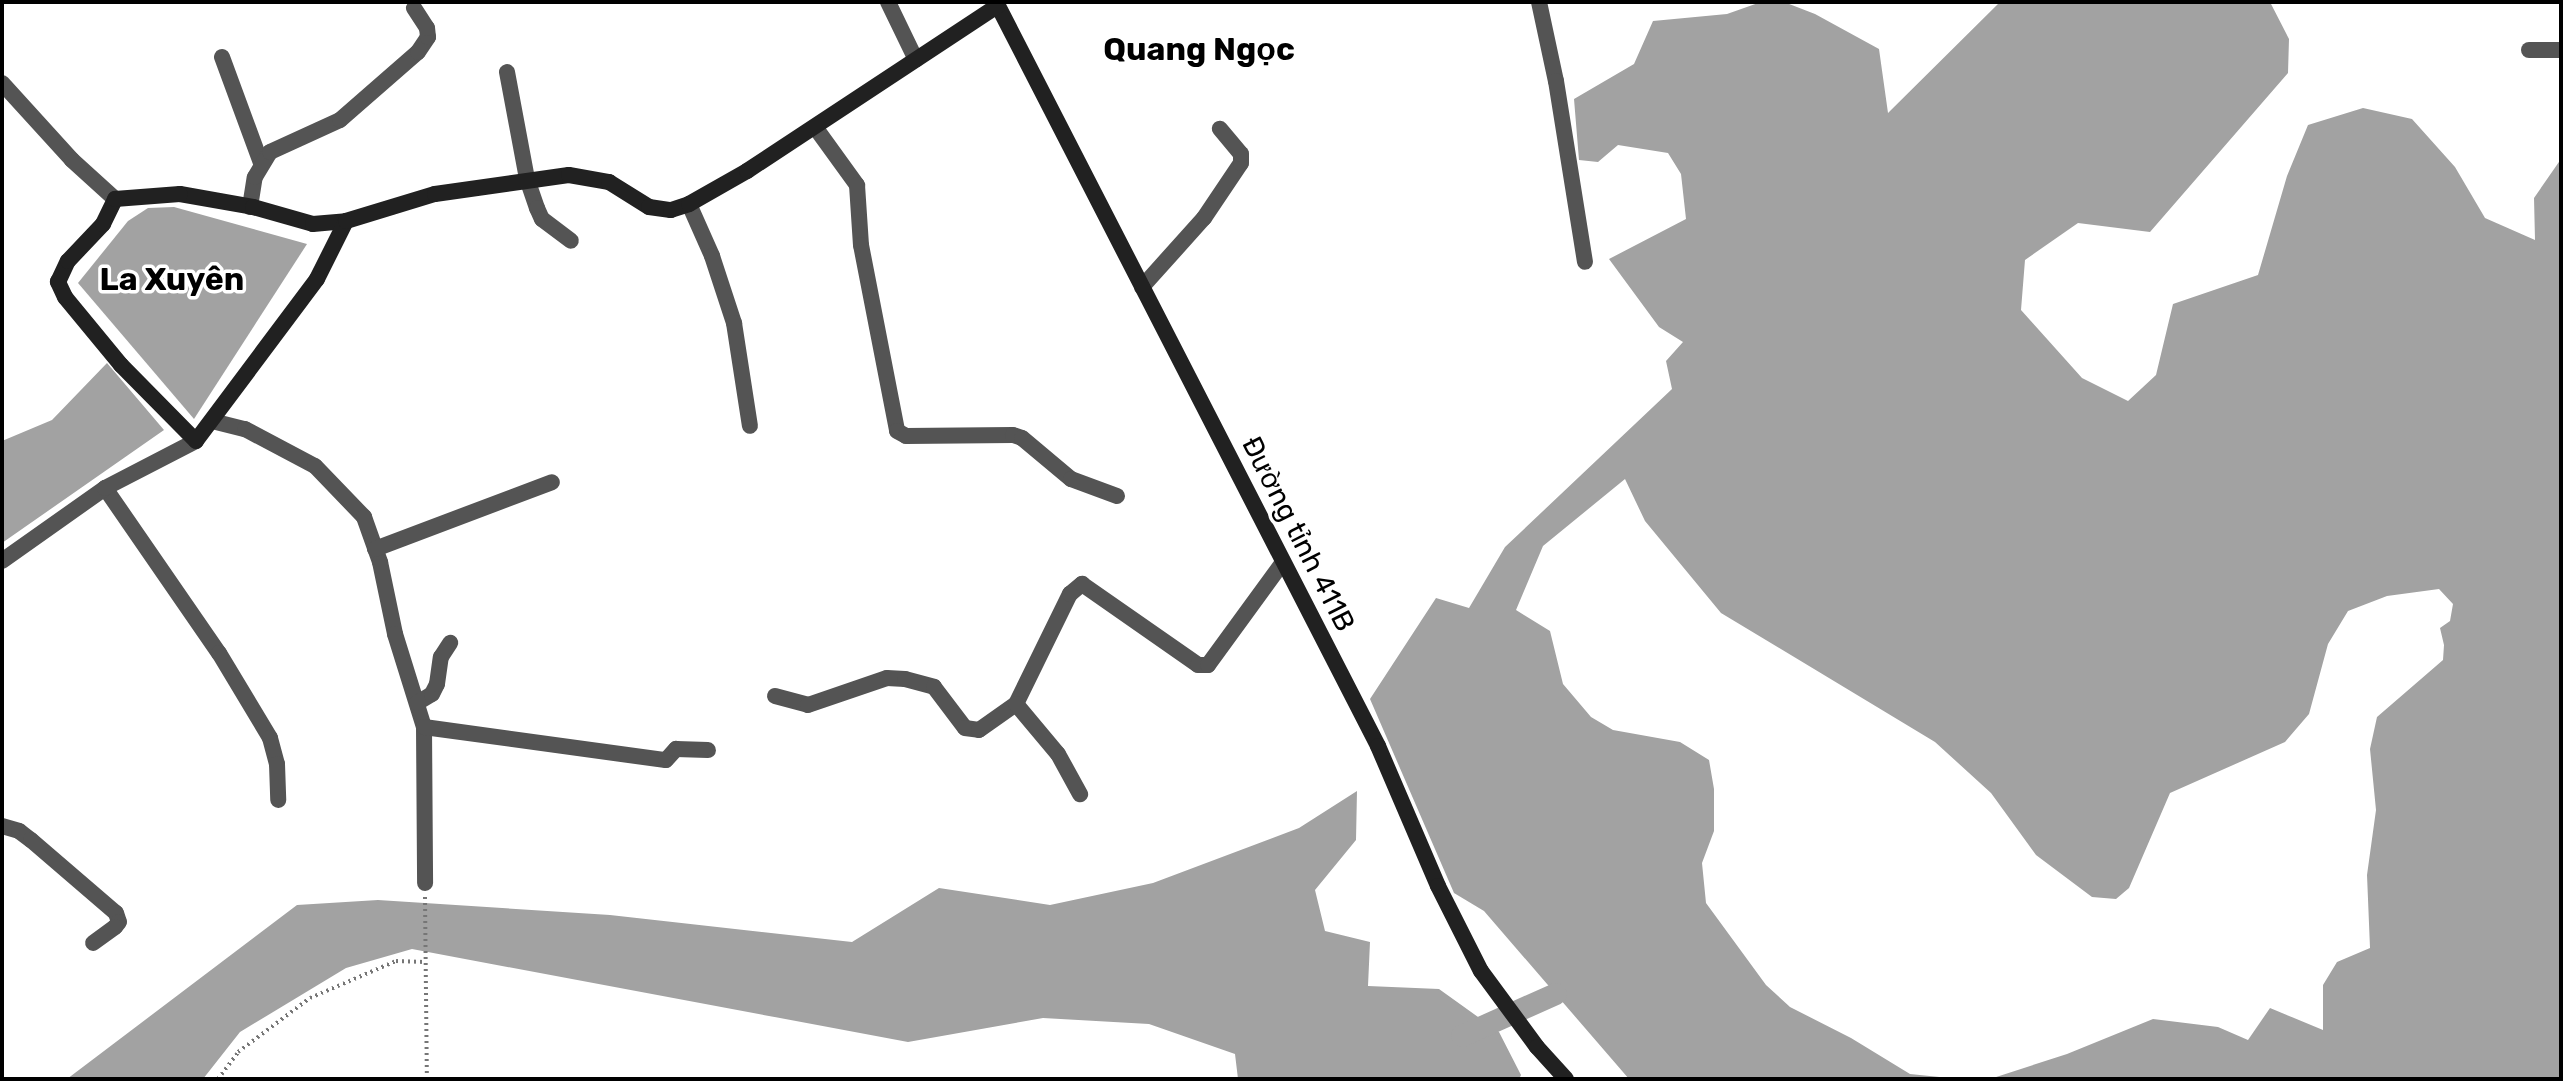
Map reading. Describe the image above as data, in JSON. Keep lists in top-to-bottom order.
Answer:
{
  "streets": {
    "street": ["Đường tỉnh 411B"]
  },
  "districts": ["Quang Ngọc", "La Xuyên"]
}
